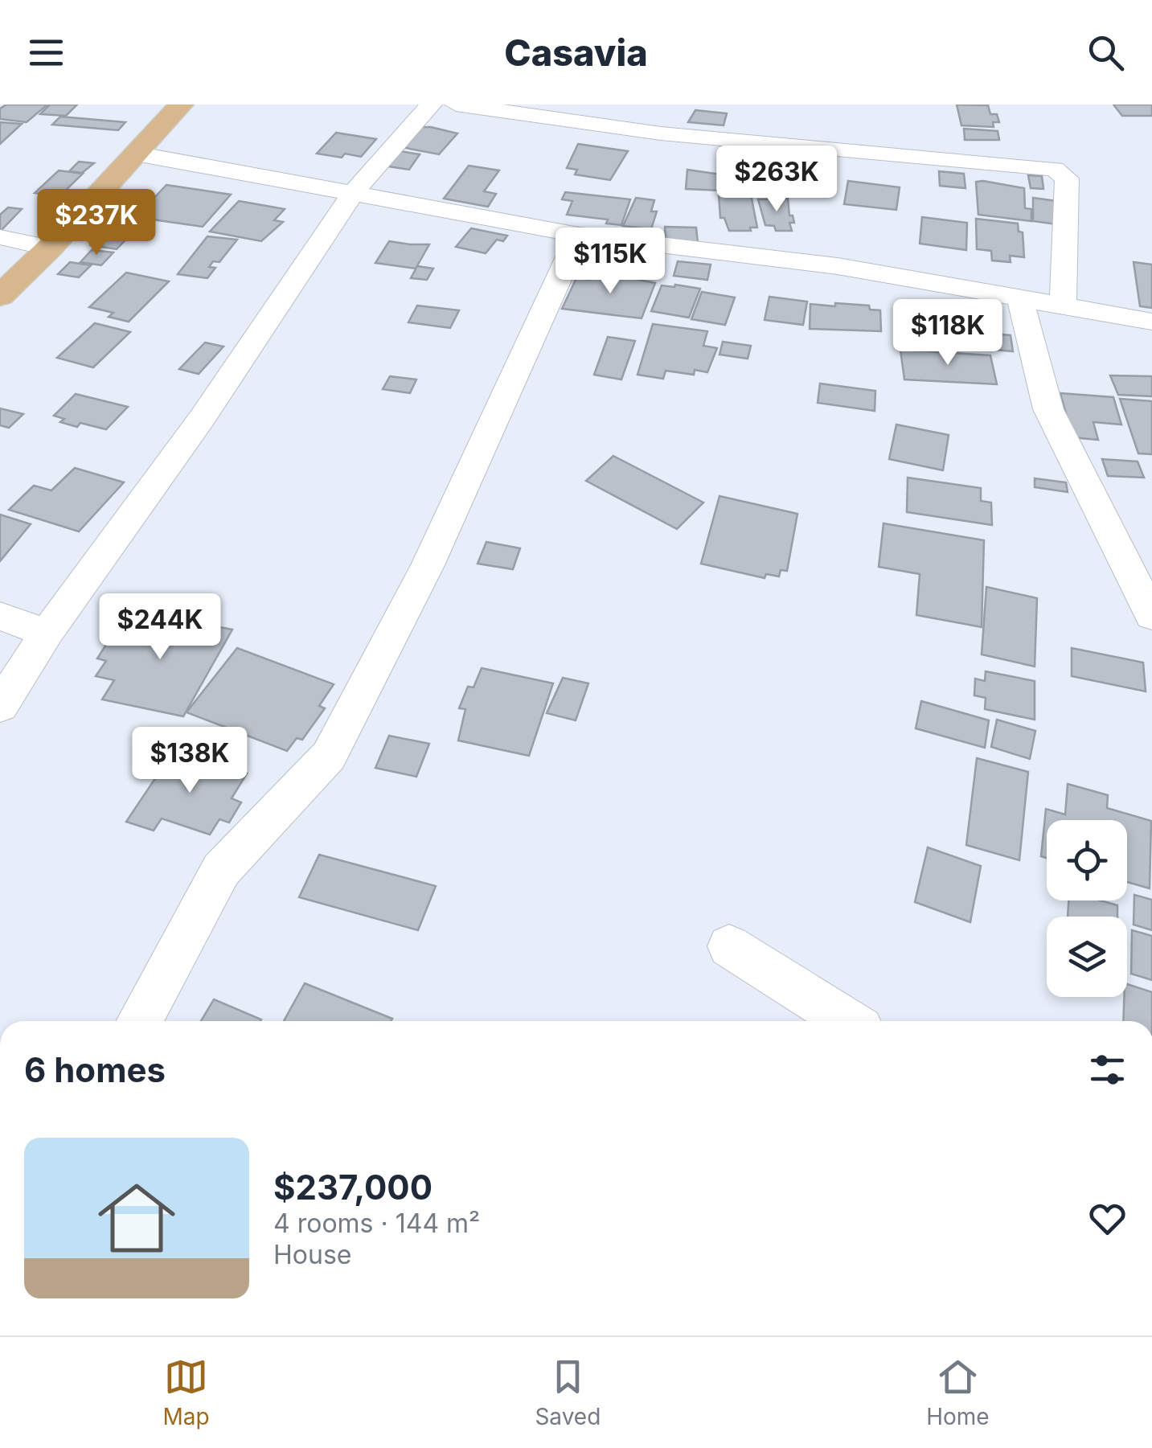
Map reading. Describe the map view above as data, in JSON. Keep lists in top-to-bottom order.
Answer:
{
  "page": {
    "header": "Casavia",
    "price": [
      "$263K",
      "$237K",
      "$115K",
      "$118K",
      "$244K",
      "$138K"
    ],
    "heading": "6 homes",
    "list": [
      {
        "name": "$237,000",
        "note": "4 rooms · 144 m² · House"
      }
    ],
    "tabs": ["Map", "Saved", "Home"]
  }
}
